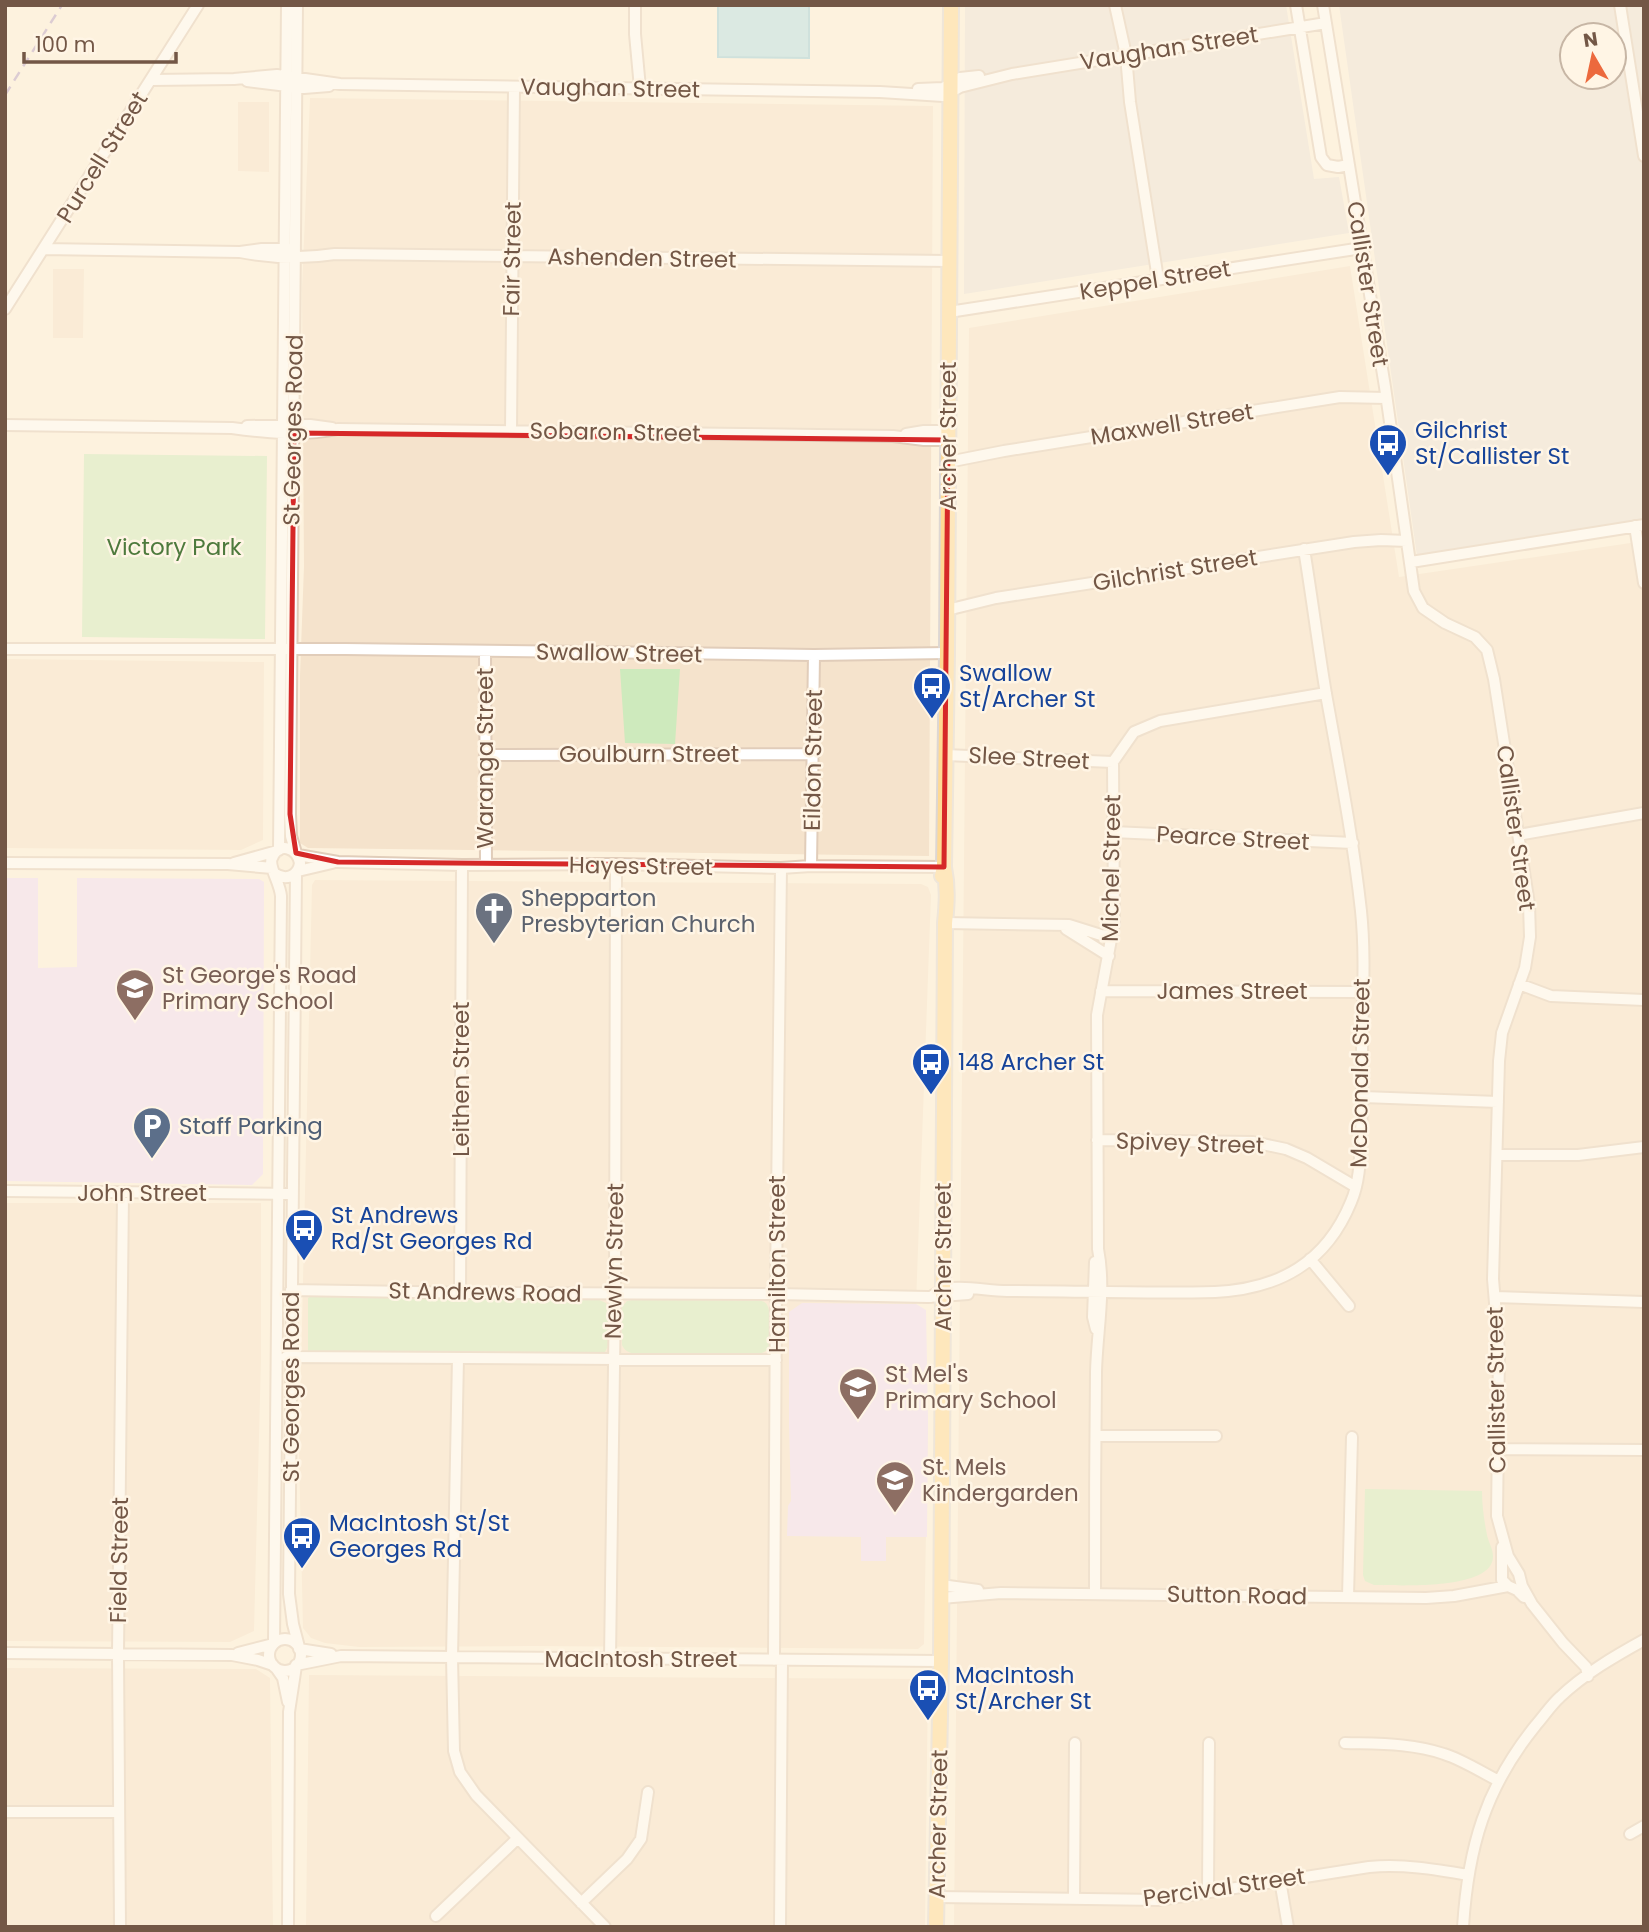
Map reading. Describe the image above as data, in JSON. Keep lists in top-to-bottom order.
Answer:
{
  "streets": {
    "main road": ["Archer Street"],
    "street": [
      "Vaughan Street",
      "Purcell Street",
      "Ashenden Street",
      "Fair Street",
      "Keppel Street",
      "Callister Street",
      "Maxwell Street",
      "St Georges Road",
      "Sobaron Street",
      "Gilchrist Street",
      "Swallow Street",
      "Goulburn Street",
      "Waranga Street",
      "Slee Street",
      "Eildon Street",
      "Pearce Street",
      "Hayes Street",
      "Michel Street",
      "James Street",
      "McDonald Street",
      "Leithen Street",
      "Spivey Street",
      "John Street",
      "Newlyn Street",
      "Hamilton Street",
      "St Andrews Road",
      "Field Street",
      "Sutton Road",
      "MacIntosh Street",
      "Percival Street"
    ]
  },
  "crossings": [
    ["Vaughan Street", "Purcell Street"],
    ["Vaughan Street", "Fair Street"],
    ["Vaughan Street", "Callister Street"],
    ["Vaughan Street", "St Georges Road"],
    ["Vaughan Street", "Archer Street"],
    ["Purcell Street", "Ashenden Street"],
    ["Ashenden Street", "Fair Street"],
    ["Ashenden Street", "St Georges Road"],
    ["Ashenden Street", "Archer Street"],
    ["Fair Street", "Sobaron Street"],
    ["Keppel Street", "Callister Street"],
    ["Keppel Street", "Archer Street"],
    ["Callister Street", "Maxwell Street"],
    ["Callister Street", "Gilchrist Street"],
    ["Callister Street", "Sutton Road"],
    ["Maxwell Street", "Sobaron Street"],
    ["Maxwell Street", "Archer Street"],
    ["St Georges Road", "Sobaron Street"],
    ["St Georges Road", "Swallow Street"],
    ["St Georges Road", "Hayes Street"],
    ["St Georges Road", "John Street"],
    ["St Georges Road", "St Andrews Road"],
    ["St Georges Road", "MacIntosh Street"],
    ["Sobaron Street", "Archer Street"],
    ["Archer Street", "Gilchrist Street"],
    ["Archer Street", "Swallow Street"],
    ["Archer Street", "Slee Street"],
    ["Archer Street", "Hayes Street"],
    ["Archer Street", "McDonald Street"],
    ["Archer Street", "St Andrews Road"],
    ["Archer Street", "Sutton Road"],
    ["Archer Street", "MacIntosh Street"],
    ["Archer Street", "Percival Street"],
    ["Gilchrist Street", "McDonald Street"],
    ["Swallow Street", "Waranga Street"],
    ["Swallow Street", "Eildon Street"],
    ["Goulburn Street", "Waranga Street"],
    ["Goulburn Street", "Eildon Street"],
    ["Waranga Street", "Hayes Street"],
    ["Slee Street", "Michel Street"],
    ["Eildon Street", "Hayes Street"],
    ["Pearce Street", "Michel Street"],
    ["Pearce Street", "McDonald Street"],
    ["Hayes Street", "Leithen Street"],
    ["Hayes Street", "Newlyn Street"],
    ["Hayes Street", "Hamilton Street"],
    ["Michel Street", "James Street"],
    ["Michel Street", "McDonald Street"],
    ["Michel Street", "Spivey Street"],
    ["Michel Street", "Sutton Road"],
    ["James Street", "McDonald Street"],
    ["McDonald Street", "Spivey Street"],
    ["McDonald Street", "St Andrews Road"],
    ["Leithen Street", "St Andrews Road"],
    ["John Street", "Field Street"],
    ["Newlyn Street", "St Andrews Road"],
    ["Newlyn Street", "MacIntosh Street"],
    ["Hamilton Street", "St Andrews Road"],
    ["Hamilton Street", "MacIntosh Street"]
  ],
  "parks": ["Victory Park"],
  "places": {
    "bus stop": [
      "Gilchrist St/Callister St",
      "Swallow St/Archer St",
      "148 Archer St",
      "St Andrews Rd/St Georges Rd",
      "MacIntosh St/St Georges Rd",
      "MacIntosh St/Archer St"
    ],
    "church": ["Shepparton Presbyterian Church"],
    "school or university": ["St George's Road Primary School", "St Mel's Primary School", "St. Mels Kindergarden"],
    "parking": ["Staff Parking"]
  },
  "scale_bar": "100 m",
  "north": "top"
}
